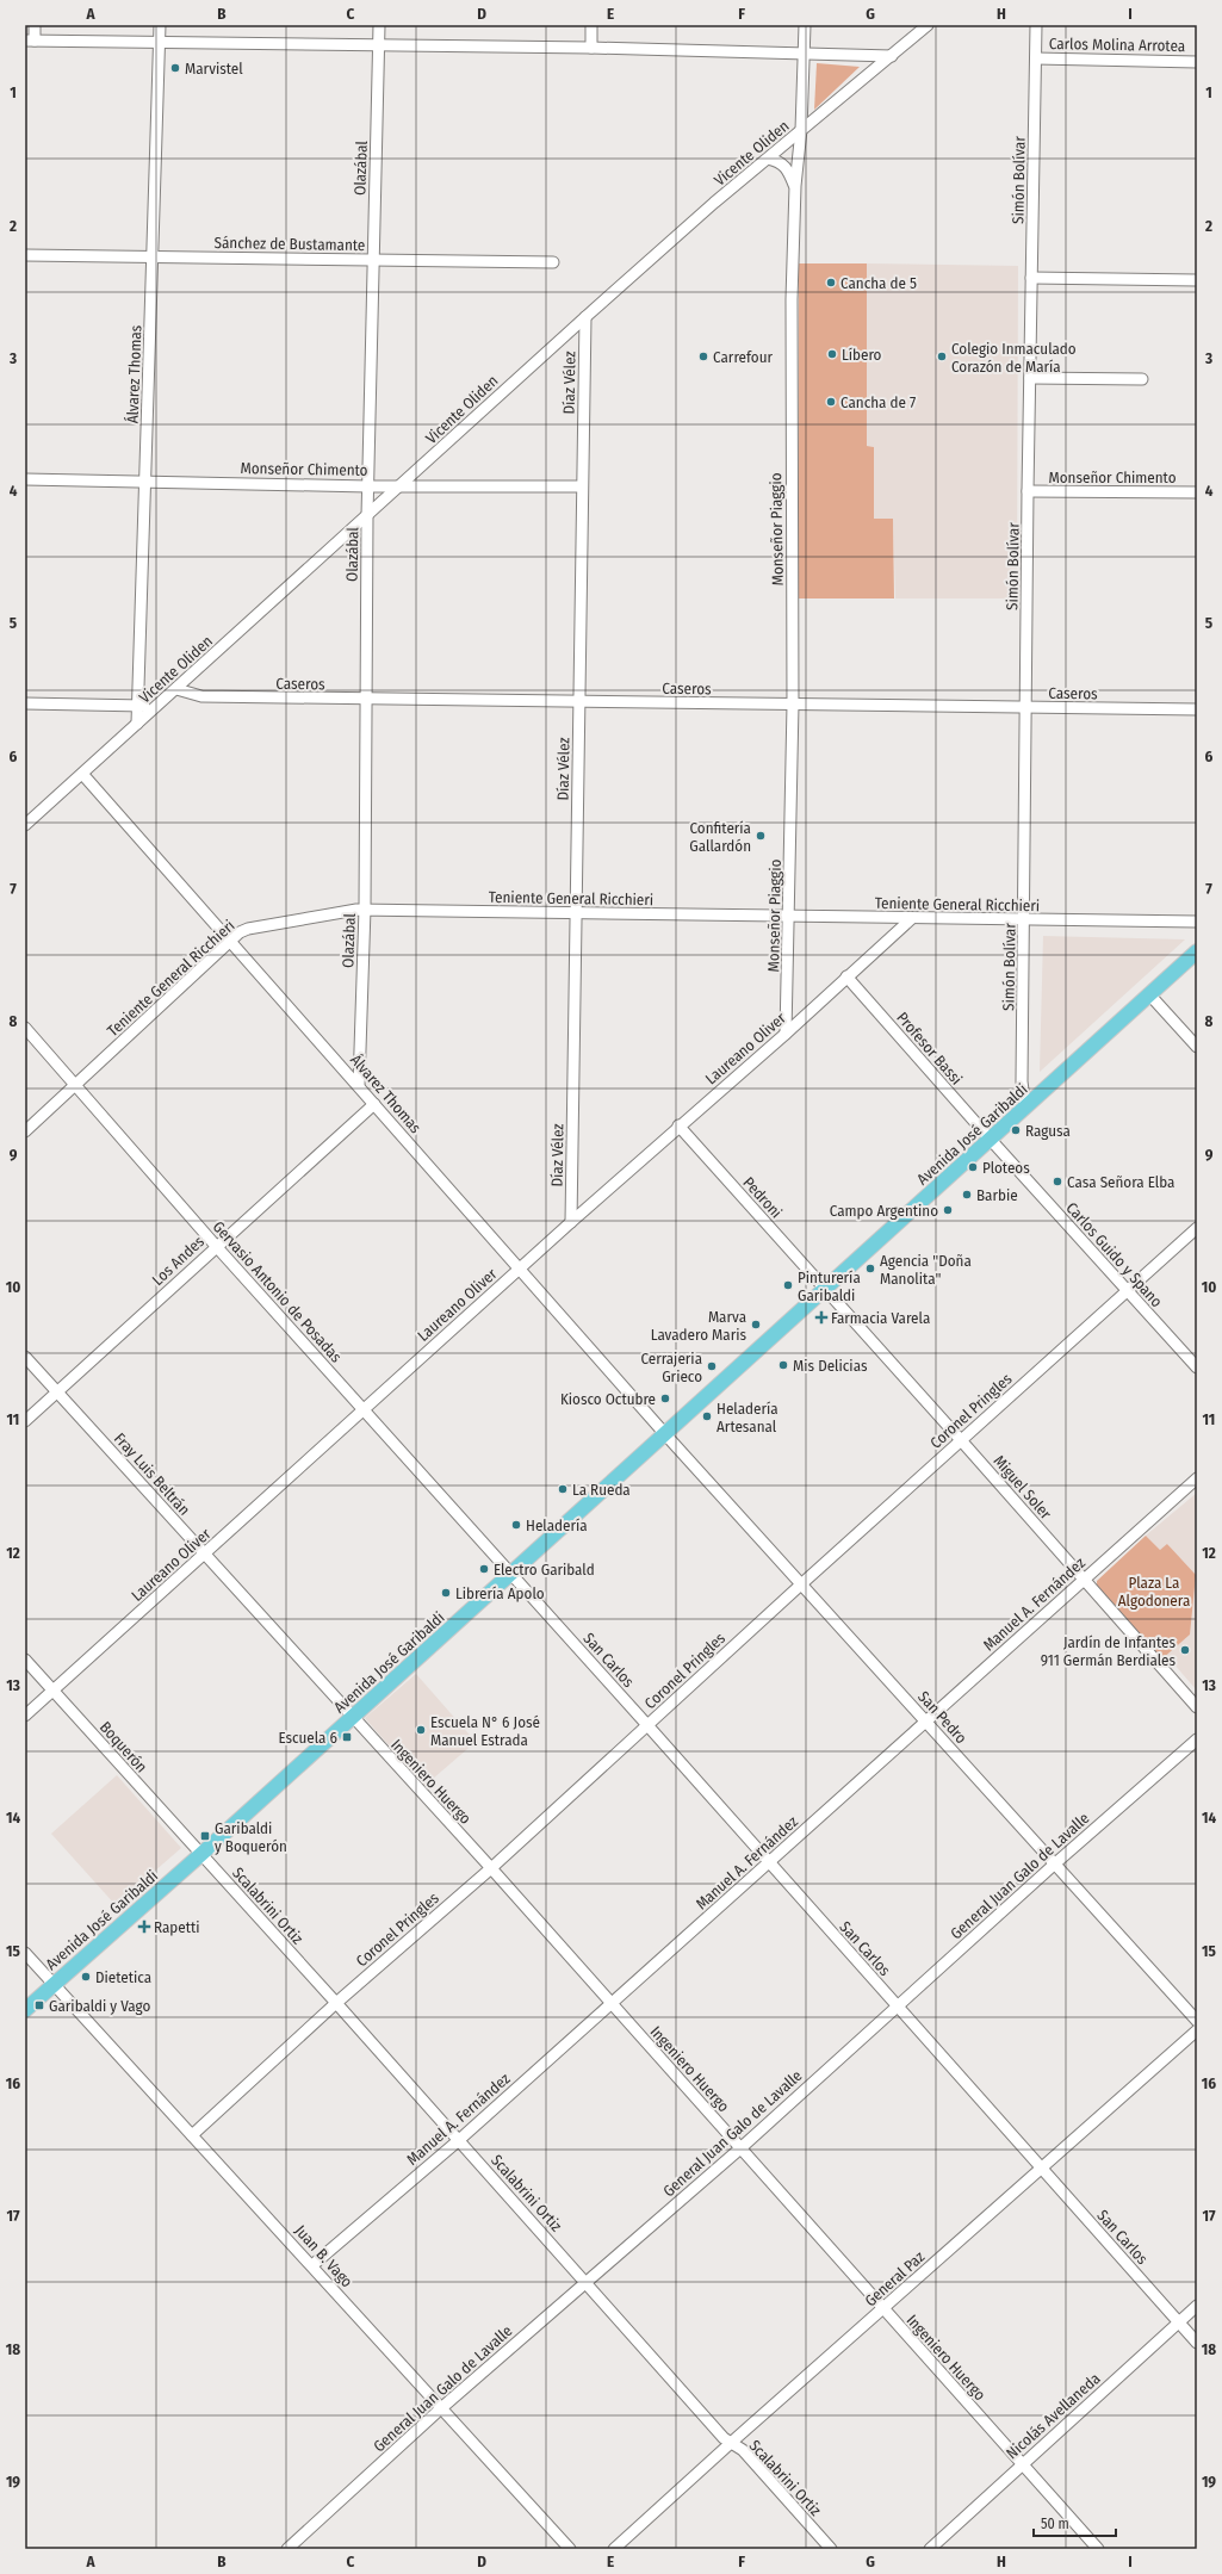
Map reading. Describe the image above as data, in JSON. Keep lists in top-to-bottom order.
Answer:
{
  "streets": {
    "main road": ["Avenida José Garibaldi"],
    "street": [
      "Carlos Molina Arrotea",
      "Vicente Oliden",
      "Olazábal",
      "Simón Bolívar",
      "Sánchez de Bustamante",
      "Álvarez Thomas",
      "Díaz Vélez",
      "Monseñor Chimento",
      "Monseñor Piaggio",
      "Caseros",
      "Teniente General Ricchieri",
      "Laureano Oliver",
      "Profesor Bassi",
      "Pedroni",
      "Carlos Guido y Spano",
      "Los Andes",
      "Gervasio Antonio de Posadas",
      "Coronel Pringles",
      "Fray Luis Beltrán",
      "Miguel Soler",
      "Manuel A. Fernández",
      "San Carlos",
      "San Pedro",
      "Boquerón",
      "Ingeniero Huergo",
      "General Juan Galo de Lavalle",
      "Scalabrini Ortiz",
      "Juan B. Vago",
      "General Paz",
      "Nicolás Avellaneda"
    ]
  },
  "crossings": [
    ["Carlos Molina Arrotea", "Simón Bolívar"],
    ["Vicente Oliden", "Olazábal"],
    ["Vicente Oliden", "Álvarez Thomas"],
    ["Vicente Oliden", "Díaz Vélez"],
    ["Vicente Oliden", "Monseñor Chimento"],
    ["Vicente Oliden", "Monseñor Piaggio"],
    ["Vicente Oliden", "Caseros"],
    ["Olazábal", "Sánchez de Bustamante"],
    ["Olazábal", "Álvarez Thomas"],
    ["Olazábal", "Monseñor Chimento"],
    ["Olazábal", "Caseros"],
    ["Olazábal", "Teniente General Ricchieri"],
    ["Simón Bolívar", "Monseñor Chimento"],
    ["Simón Bolívar", "Caseros"],
    ["Simón Bolívar", "Teniente General Ricchieri"],
    ["Simón Bolívar", "Avenida José Garibaldi"],
    ["Sánchez de Bustamante", "Álvarez Thomas"],
    ["Álvarez Thomas", "Monseñor Chimento"],
    ["Álvarez Thomas", "Teniente General Ricchieri"],
    ["Álvarez Thomas", "Laureano Oliver"],
    ["Álvarez Thomas", "Avenida José Garibaldi"],
    ["Álvarez Thomas", "Los Andes"],
    ["Álvarez Thomas", "San Pedro"],
    ["Díaz Vélez", "Monseñor Chimento"],
    ["Díaz Vélez", "Caseros"],
    ["Díaz Vélez", "Teniente General Ricchieri"],
    ["Díaz Vélez", "Laureano Oliver"],
    ["Monseñor Piaggio", "Caseros"],
    ["Monseñor Piaggio", "Teniente General Ricchieri"],
    ["Monseñor Piaggio", "Laureano Oliver"],
    ["Teniente General Ricchieri", "Laureano Oliver"],
    ["Teniente General Ricchieri", "Gervasio Antonio de Posadas"],
    ["Laureano Oliver", "Profesor Bassi"],
    ["Laureano Oliver", "Pedroni"],
    ["Laureano Oliver", "Gervasio Antonio de Posadas"],
    ["Laureano Oliver", "Fray Luis Beltrán"],
    ["Laureano Oliver", "Boquerón"],
    ["Profesor Bassi", "Avenida José Garibaldi"],
    ["Profesor Bassi", "Carlos Guido y Spano"],
    ["Avenida José Garibaldi", "Pedroni"],
    ["Avenida José Garibaldi", "Carlos Guido y Spano"],
    ["Avenida José Garibaldi", "Gervasio Antonio de Posadas"],
    ["Avenida José Garibaldi", "Fray Luis Beltrán"],
    ["Avenida José Garibaldi", "Miguel Soler"],
    ["Avenida José Garibaldi", "San Carlos"],
    ["Avenida José Garibaldi", "San Pedro"],
    ["Avenida José Garibaldi", "Boquerón"],
    ["Avenida José Garibaldi", "Ingeniero Huergo"],
    ["Avenida José Garibaldi", "Scalabrini Ortiz"],
    ["Avenida José Garibaldi", "Juan B. Vago"],
    ["Pedroni", "Miguel Soler"],
    ["Carlos Guido y Spano", "Coronel Pringles"],
    ["Los Andes", "Gervasio Antonio de Posadas"],
    ["Los Andes", "Fray Luis Beltrán"],
    ["Gervasio Antonio de Posadas", "San Carlos"],
    ["Coronel Pringles", "Miguel Soler"],
    ["Coronel Pringles", "San Carlos"],
    ["Coronel Pringles", "San Pedro"],
    ["Coronel Pringles", "Ingeniero Huergo"],
    ["Coronel Pringles", "Scalabrini Ortiz"],
    ["Coronel Pringles", "Juan B. Vago"],
    ["Fray Luis Beltrán", "Ingeniero Huergo"],
    ["Miguel Soler", "Manuel A. Fernández"],
    ["Manuel A. Fernández", "San Carlos"],
    ["Manuel A. Fernández", "San Pedro"],
    ["Manuel A. Fernández", "Ingeniero Huergo"],
    ["Manuel A. Fernández", "Scalabrini Ortiz"],
    ["Manuel A. Fernández", "Juan B. Vago"],
    ["San Carlos", "General Juan Galo de Lavalle"],
    ["San Carlos", "General Paz"],
    ["San Carlos", "Nicolás Avellaneda"],
    ["San Pedro", "General Juan Galo de Lavalle"],
    ["Boquerón", "Scalabrini Ortiz"],
    ["Ingeniero Huergo", "General Juan Galo de Lavalle"],
    ["Ingeniero Huergo", "General Paz"],
    ["Ingeniero Huergo", "Nicolás Avellaneda"],
    ["General Juan Galo de Lavalle", "Scalabrini Ortiz"],
    ["General Juan Galo de Lavalle", "Juan B. Vago"],
    ["Scalabrini Ortiz", "General Paz"]
  ],
  "parks": ["Plaza La Algodonera"],
  "places": {
    "other": [
      "Marvistel",
      "Cancha de 5",
      "Líbero",
      "Carrefour",
      "Colegio Inmaculado Corazón de María",
      "Cancha de 7",
      "Confitería Gallardón",
      "Ragusa",
      "Ploteos",
      "Casa Señora Elba",
      "Barbie",
      "Campo Argentino",
      "Agencia \"Doña Manolita\"",
      "Pinturería Garibaldi",
      "Marva Lavadero Maris",
      "Mis Delicias",
      "Cerrajeria Grieco",
      "Kiosco Octubre",
      "Heladería Artesanal",
      "La Rueda",
      "Heladería",
      "Electro Garibald",
      "Librería Apolo",
      "Jardín de Infantes 911 Germán Berdiales",
      "Escuela N° 6 José Manuel Estrada",
      "Dietetica"
    ],
    "health": ["Farmacia Varela", "Rapetti"],
    "transit": ["Escuela 6", "Garibaldi y Boquerón", "Garibaldi y Vago"]
  },
  "scale_bar": "50 m",
  "grid": {
    "columns": [
      "A",
      "B",
      "C",
      "D",
      "E",
      "F",
      "G",
      "H",
      "I"
    ],
    "rows": [
      "1",
      "2",
      "3",
      "4",
      "5",
      "6",
      "7",
      "8",
      "9",
      "10",
      "11",
      "12",
      "13",
      "14",
      "15",
      "16",
      "17",
      "18",
      "19"
    ]
  }
}
